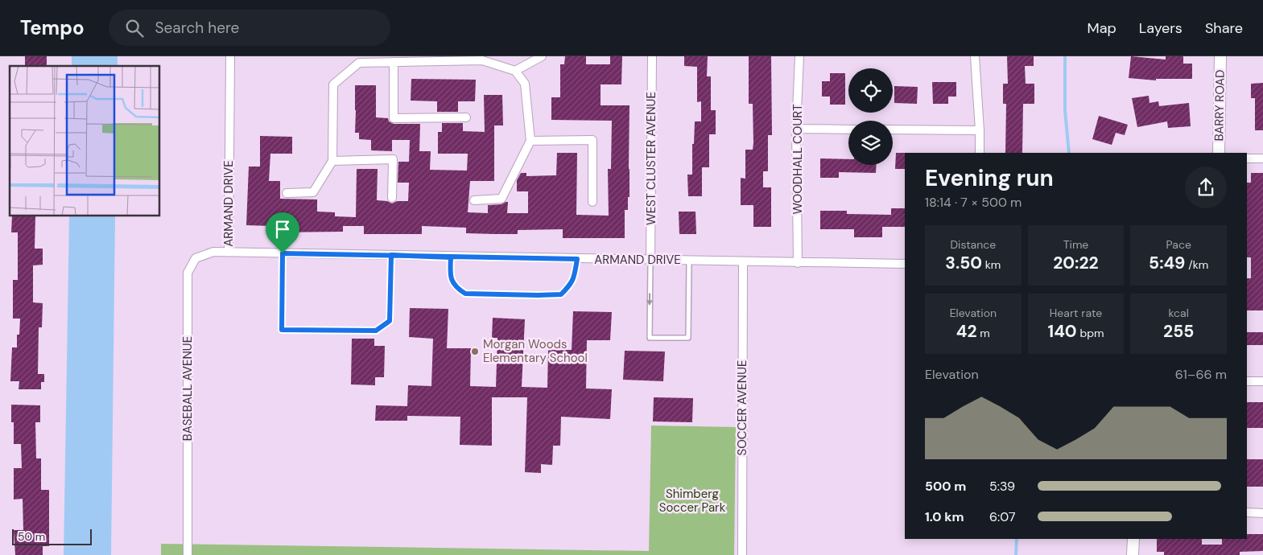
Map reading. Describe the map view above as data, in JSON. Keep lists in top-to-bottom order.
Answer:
{
  "streets": {
    "street": [
      "BARRY ROAD",
      "WEST CLUSTER AVENUE",
      "WOODHALL COURT",
      "ARMAND DRIVE",
      "BASEBALL AVENUE",
      "SOCCER AVENUE"
    ]
  },
  "crossings": [
    ["WEST CLUSTER AVENUE", "ARMAND DRIVE"],
    ["WOODHALL COURT", "ARMAND DRIVE"],
    ["ARMAND DRIVE", "BASEBALL AVENUE"],
    ["ARMAND DRIVE", "SOCCER AVENUE"]
  ],
  "parks": ["Shimberg Soccer Park"],
  "places": ["Morgan Woods Elementary School"],
  "scale_bar": "50 m",
  "page": {
    "header": "Tempo",
    "search": "Search here",
    "nav": ["Map", "Layers", "Share"],
    "heading": ["Evening run", "18:14 · 7 × 500 m"],
    "stats": [
      ["Distance", "3.50 km"],
      ["Time", "20:22"],
      ["Pace", "5:49 /km"],
      ["Elevation", "42 m"],
      ["Heart rate", "140 bpm"],
      ["kcal", "255"]
    ],
    "chart": ["Elevation", "61–66 m"],
    "list": [
      {
        "name": "500 m",
        "note": "5:39"
      },
      {
        "name": "1.0 km",
        "note": "6:07"
      }
    ],
    "scale": "50 m"
  }
}
